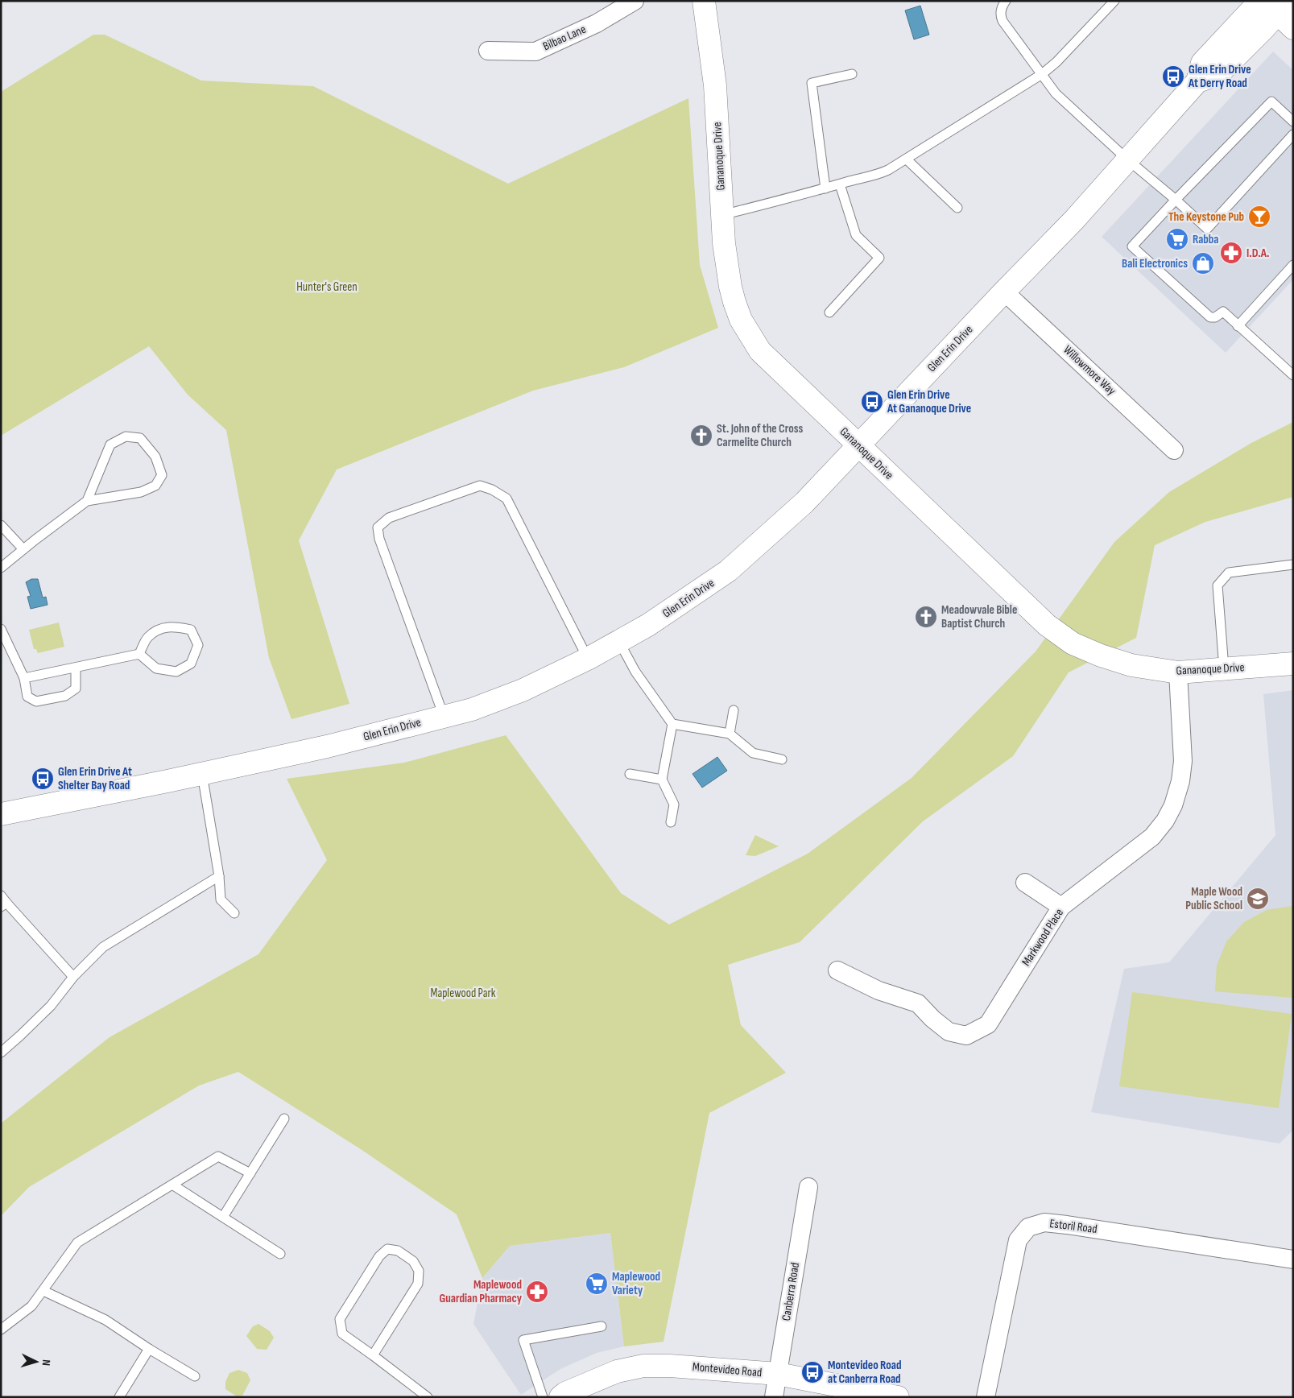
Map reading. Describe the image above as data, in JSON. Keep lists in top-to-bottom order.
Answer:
{
  "streets": {
    "street": [
      "Bilbao Lane",
      "Gananoque Drive",
      "Glen Erin Drive",
      "Willowmore Way",
      "Markwood Place",
      "Estoril Road",
      "Canberra Road",
      "Montevideo Road"
    ]
  },
  "crossings": [
    ["Gananoque Drive", "Glen Erin Drive"],
    ["Gananoque Drive", "Markwood Place"],
    ["Glen Erin Drive", "Willowmore Way"],
    ["Canberra Road", "Montevideo Road"]
  ],
  "parks": ["Hunter's Green", "Maplewood Park"],
  "places": {
    "bus stop": [
      "Glen Erin Drive At Derry Road",
      "Glen Erin Drive At Gananoque Drive",
      "Glen Erin Drive At Shelter Bay Road",
      "Montevideo Road at Canberra Road"
    ],
    "bar": ["The Keystone Pub"],
    "supermarket": ["Rabba", "Maplewood Variety"],
    "pharmacy": ["I.D.A.", "Maplewood Guardian Pharmacy"],
    "shop": ["Bali Electronics"],
    "church": ["St. John of the Cross Carmelite Church", "Meadowvale Bible Baptist Church"],
    "school or university": ["Maple Wood Public School"]
  },
  "north": "right"
}
